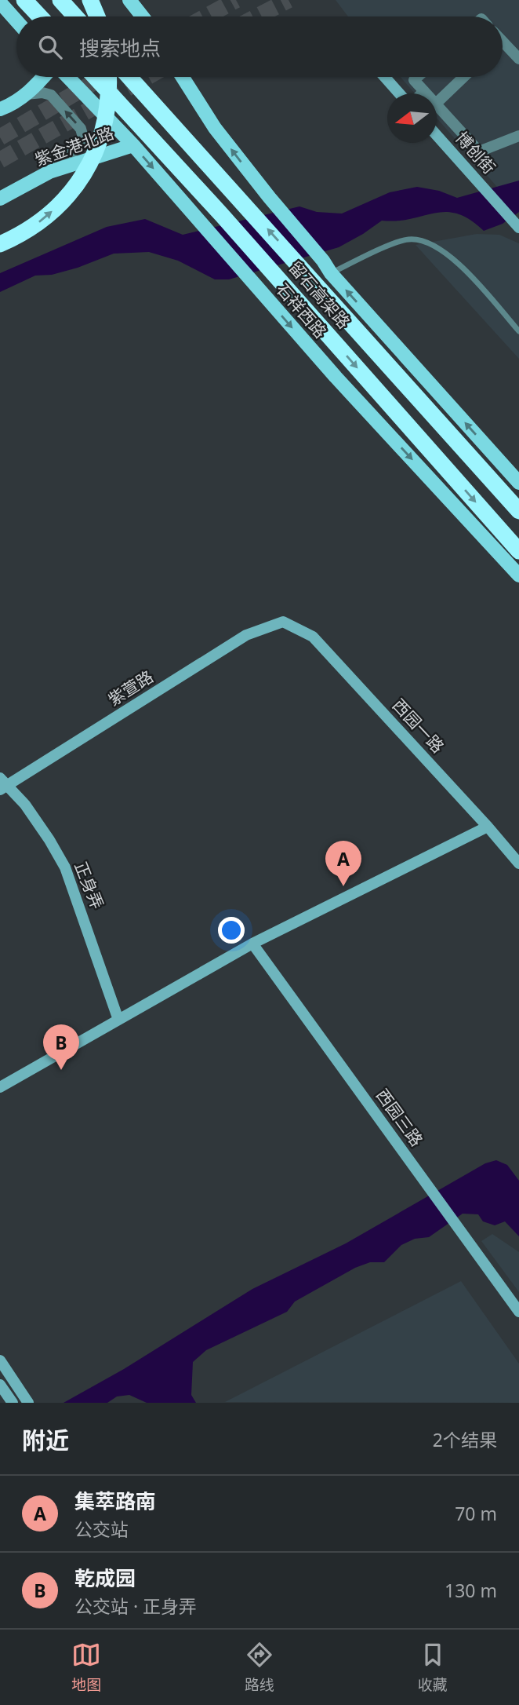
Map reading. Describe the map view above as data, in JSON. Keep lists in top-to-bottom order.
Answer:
{
  "streets": {
    "highway": ["留石高架路"],
    "main road": ["紫金港北路", "石祥西路"],
    "street": [
      "博创街",
      "紫萱路",
      "西园一路",
      "正身弄",
      "西园三路"
    ]
  },
  "crossings": [
    ["紫金港北路", "石祥西路"],
    ["紫萱路", "西园一路"],
    ["紫萱路", "正身弄"]
  ],
  "north": "left",
  "page": {
    "search": "搜索地点",
    "pins": ["A", "B"],
    "heading": ["附近", "2个结果"],
    "list": [
      {
        "mark": "A",
        "name": "集萃路南",
        "note": "公交站",
        "value": "70 m"
      },
      {
        "mark": "B",
        "name": "乾成园",
        "note": "公交站 · 正身弄",
        "value": "130 m"
      }
    ],
    "nav": ["地图", "路线", "收藏"]
  }
}
